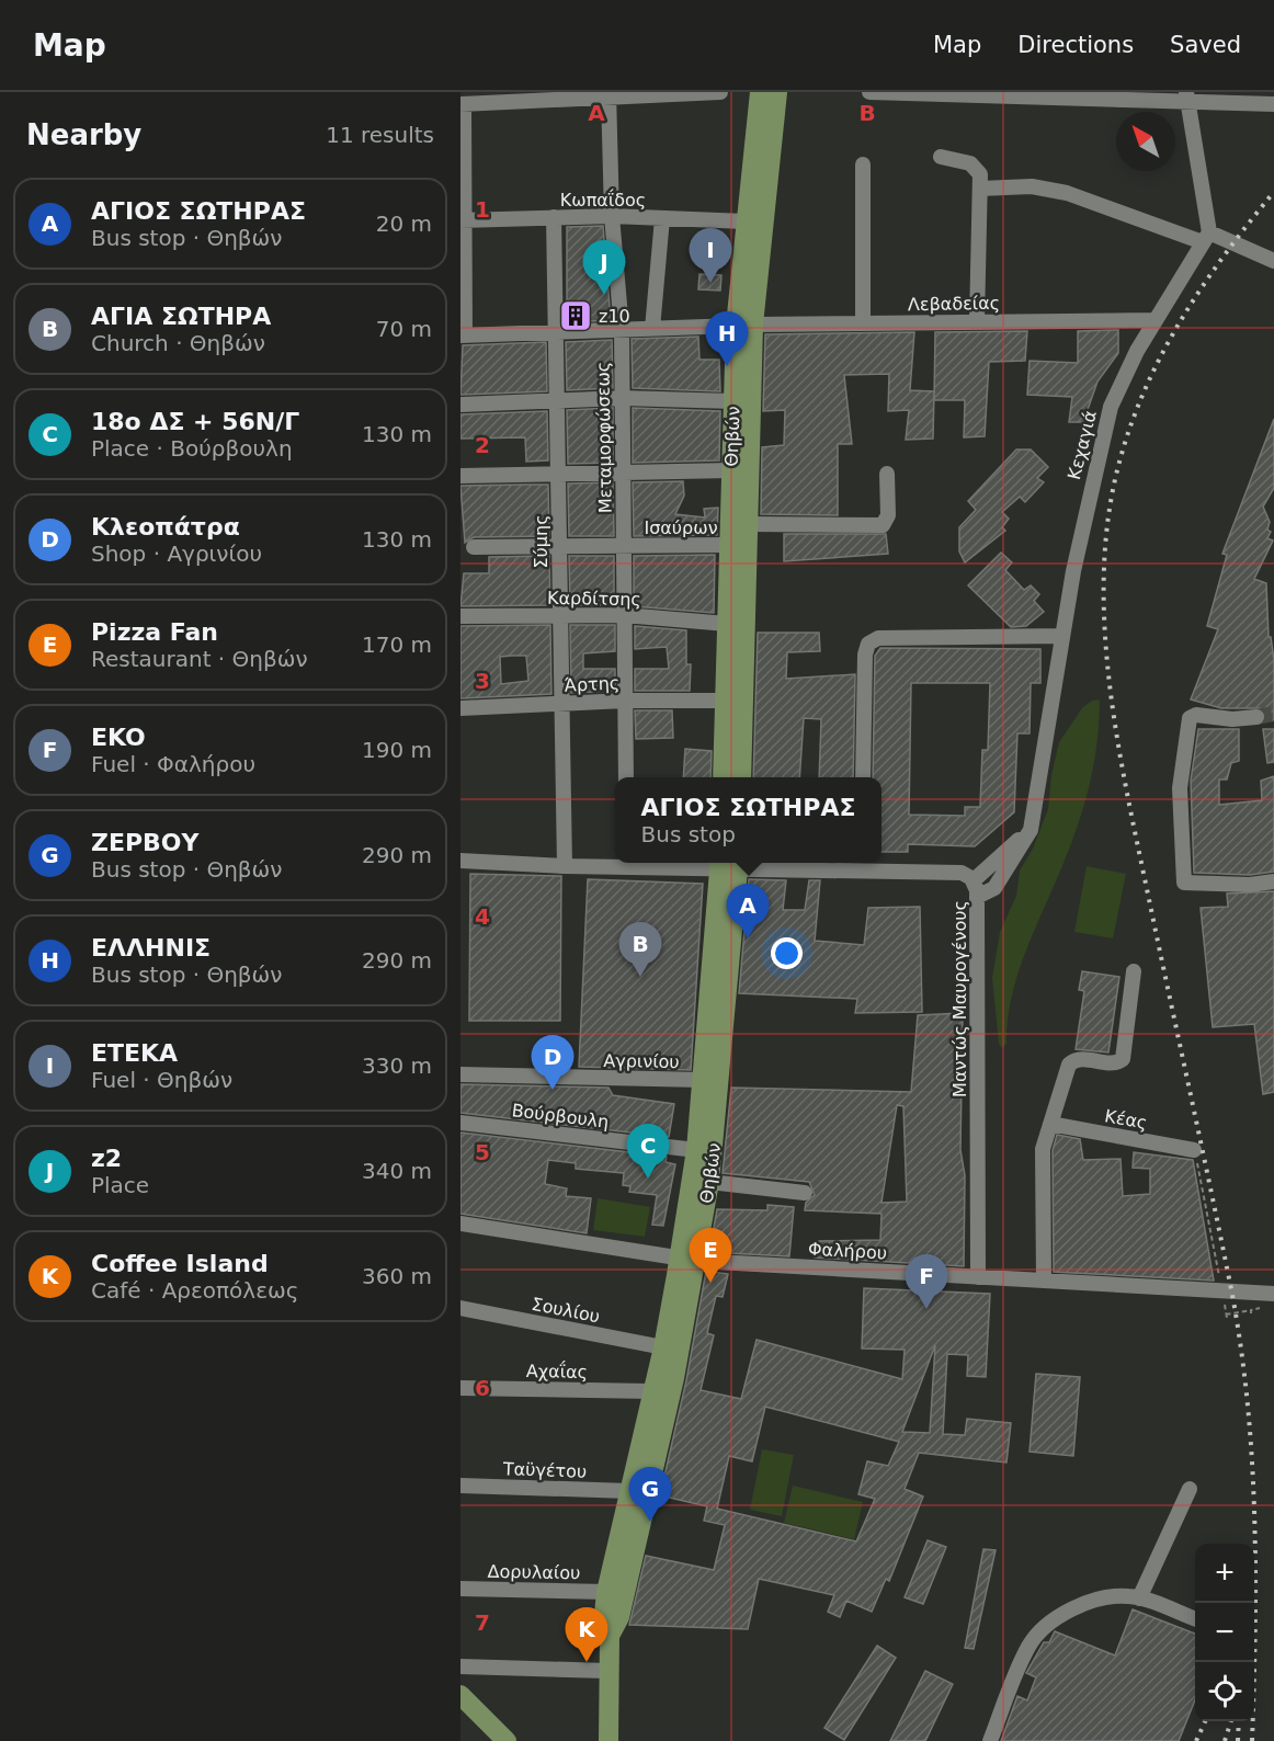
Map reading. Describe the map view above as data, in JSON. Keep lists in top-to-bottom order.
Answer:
{
  "streets": {
    "main road": ["Θηβών"],
    "street": [
      "Κωπαΐδος",
      "Λεβαδείας",
      "Μεταμορφώσεως",
      "Κεχαγιά",
      "Ισαύρων",
      "Σύμης",
      "Καρδίτσης",
      "Άρτης",
      "Μαντώς Μαυρογένους",
      "Αγρινίου",
      "Βούρβουλη",
      "Κέας",
      "Φαλήρου",
      "Σουλίου",
      "Αχαΐας",
      "Ταϋγέτου",
      "Δορυλαίου"
    ]
  },
  "crossings": [
    ["Κωπαΐδος", "Θηβών"],
    ["Κωπαΐδος", "Μεταμορφώσεως"],
    ["Κωπαΐδος", "Σύμης"],
    ["Λεβαδείας", "Θηβών"],
    ["Λεβαδείας", "Μεταμορφώσεως"],
    ["Λεβαδείας", "Κεχαγιά"],
    ["Λεβαδείας", "Σύμης"],
    ["Θηβών", "Ισαύρων"],
    ["Θηβών", "Καρδίτσης"],
    ["Θηβών", "Άρτης"],
    ["Θηβών", "Μαντώς Μαυρογένους"],
    ["Θηβών", "Αγρινίου"],
    ["Θηβών", "Βούρβουλη"],
    ["Θηβών", "Φαλήρου"],
    ["Θηβών", "Σουλίου"],
    ["Θηβών", "Αχαΐας"],
    ["Θηβών", "Ταϋγέτου"],
    ["Θηβών", "Δορυλαίου"],
    ["Μεταμορφώσεως", "Ισαύρων"],
    ["Μεταμορφώσεως", "Καρδίτσης"],
    ["Μεταμορφώσεως", "Άρτης"],
    ["Κεχαγιά", "Μαντώς Μαυρογένους"],
    ["Ισαύρων", "Σύμης"],
    ["Σύμης", "Καρδίτσης"],
    ["Σύμης", "Άρτης"],
    ["Σύμης", "Μαντώς Μαυρογένους"],
    ["Μαντώς Μαυρογένους", "Φαλήρου"]
  ],
  "places": {
    "building": ["z10"]
  },
  "north": "top left",
  "page": {
    "header": "Map",
    "nav": ["Map", "Directions", "Saved"],
    "heading": ["Nearby", "11 results"],
    "list": [
      {
        "mark": "A",
        "name": "ΑΓΙΟΣ ΣΩΤΗΡΑΣ",
        "note": "Bus stop · Θηβών",
        "value": "20 m"
      },
      {
        "mark": "B",
        "name": "ΑΓΙΑ ΣΩΤΗΡΑ",
        "note": "Church · Θηβών",
        "value": "70 m"
      },
      {
        "mark": "C",
        "name": "18ο ΔΣ + 56Ν/Γ",
        "note": "Place · Βούρβουλη",
        "value": "130 m"
      },
      {
        "mark": "D",
        "name": "Κλεοπάτρα",
        "note": "Shop · Αγρινίου",
        "value": "130 m"
      },
      {
        "mark": "E",
        "name": "Pizza Fan",
        "note": "Restaurant · Θηβών",
        "value": "170 m"
      },
      {
        "mark": "F",
        "name": "EKO",
        "note": "Fuel · Φαλήρου",
        "value": "190 m"
      },
      {
        "mark": "G",
        "name": "ΖΕΡΒΟΥ",
        "note": "Bus stop · Θηβών",
        "value": "290 m"
      },
      {
        "mark": "H",
        "name": "ΕΛΛΗΝΙΣ",
        "note": "Bus stop · Θηβών",
        "value": "290 m"
      },
      {
        "mark": "I",
        "name": "ΕΤΕΚΑ",
        "note": "Fuel · Θηβών",
        "value": "330 m"
      },
      {
        "mark": "J",
        "name": "z2",
        "note": "Place",
        "value": "340 m"
      },
      {
        "mark": "K",
        "name": "Coffee Island",
        "note": "Café · Αρεοπόλεως",
        "value": "360 m"
      }
    ],
    "pins": [
      "I",
      "J",
      "H",
      "A",
      "B",
      "D",
      "C",
      "E",
      "F",
      "G",
      "K"
    ],
    "popup": ["ΑΓΙΟΣ ΣΩΤΗΡΑΣ", "Bus stop"],
    "map_buttons": ["+", "−"]
  },
  "grid": {
    "columns": ["A", "B"],
    "rows": [
      "1",
      "2",
      "3",
      "4",
      "5",
      "6",
      "7"
    ]
  }
}
